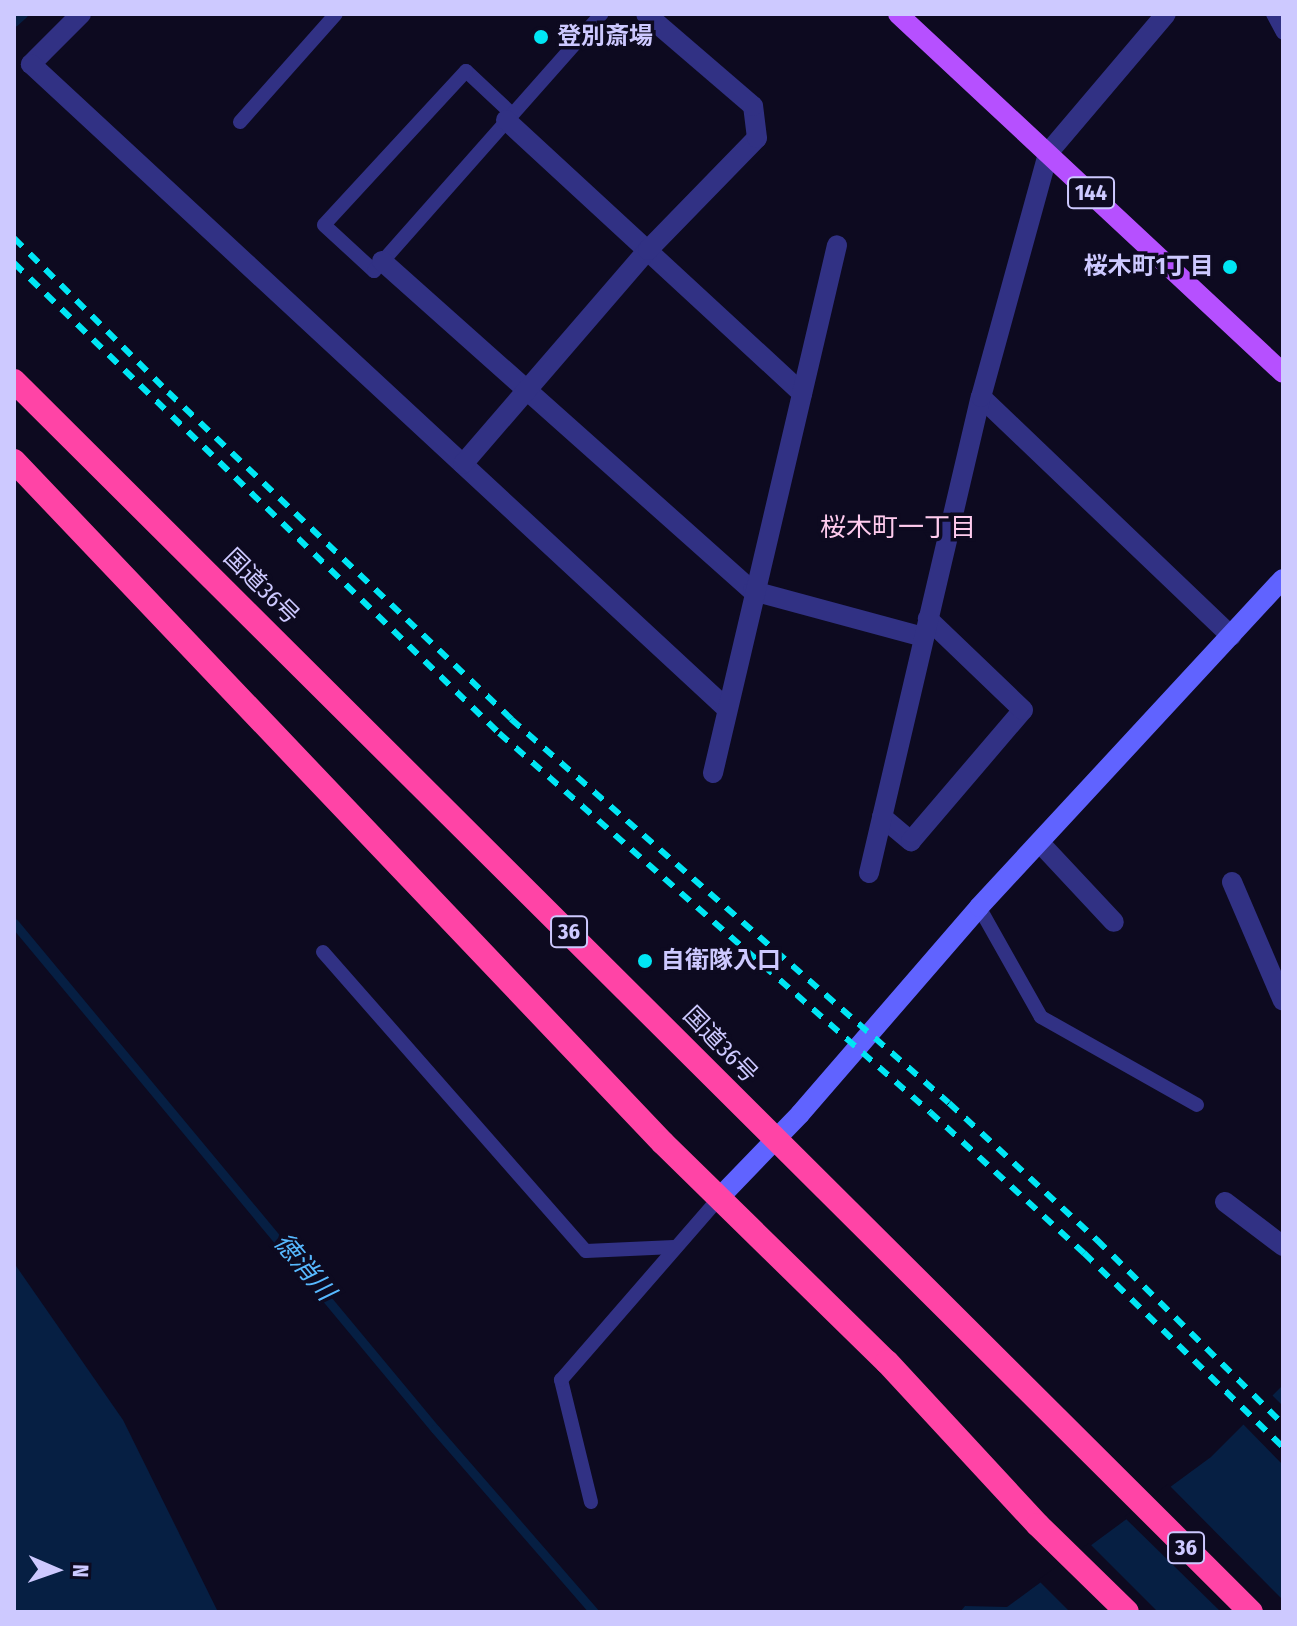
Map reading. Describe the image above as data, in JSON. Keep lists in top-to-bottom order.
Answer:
{
  "streets": {
    "highway": ["国道36号", "36"],
    "main road": ["144"]
  },
  "districts": ["桜木町一丁目"],
  "water": ["徳消川"],
  "places": ["登別斎場", "桜木町1丁目", "自衛隊入口"],
  "north": "right"
}
